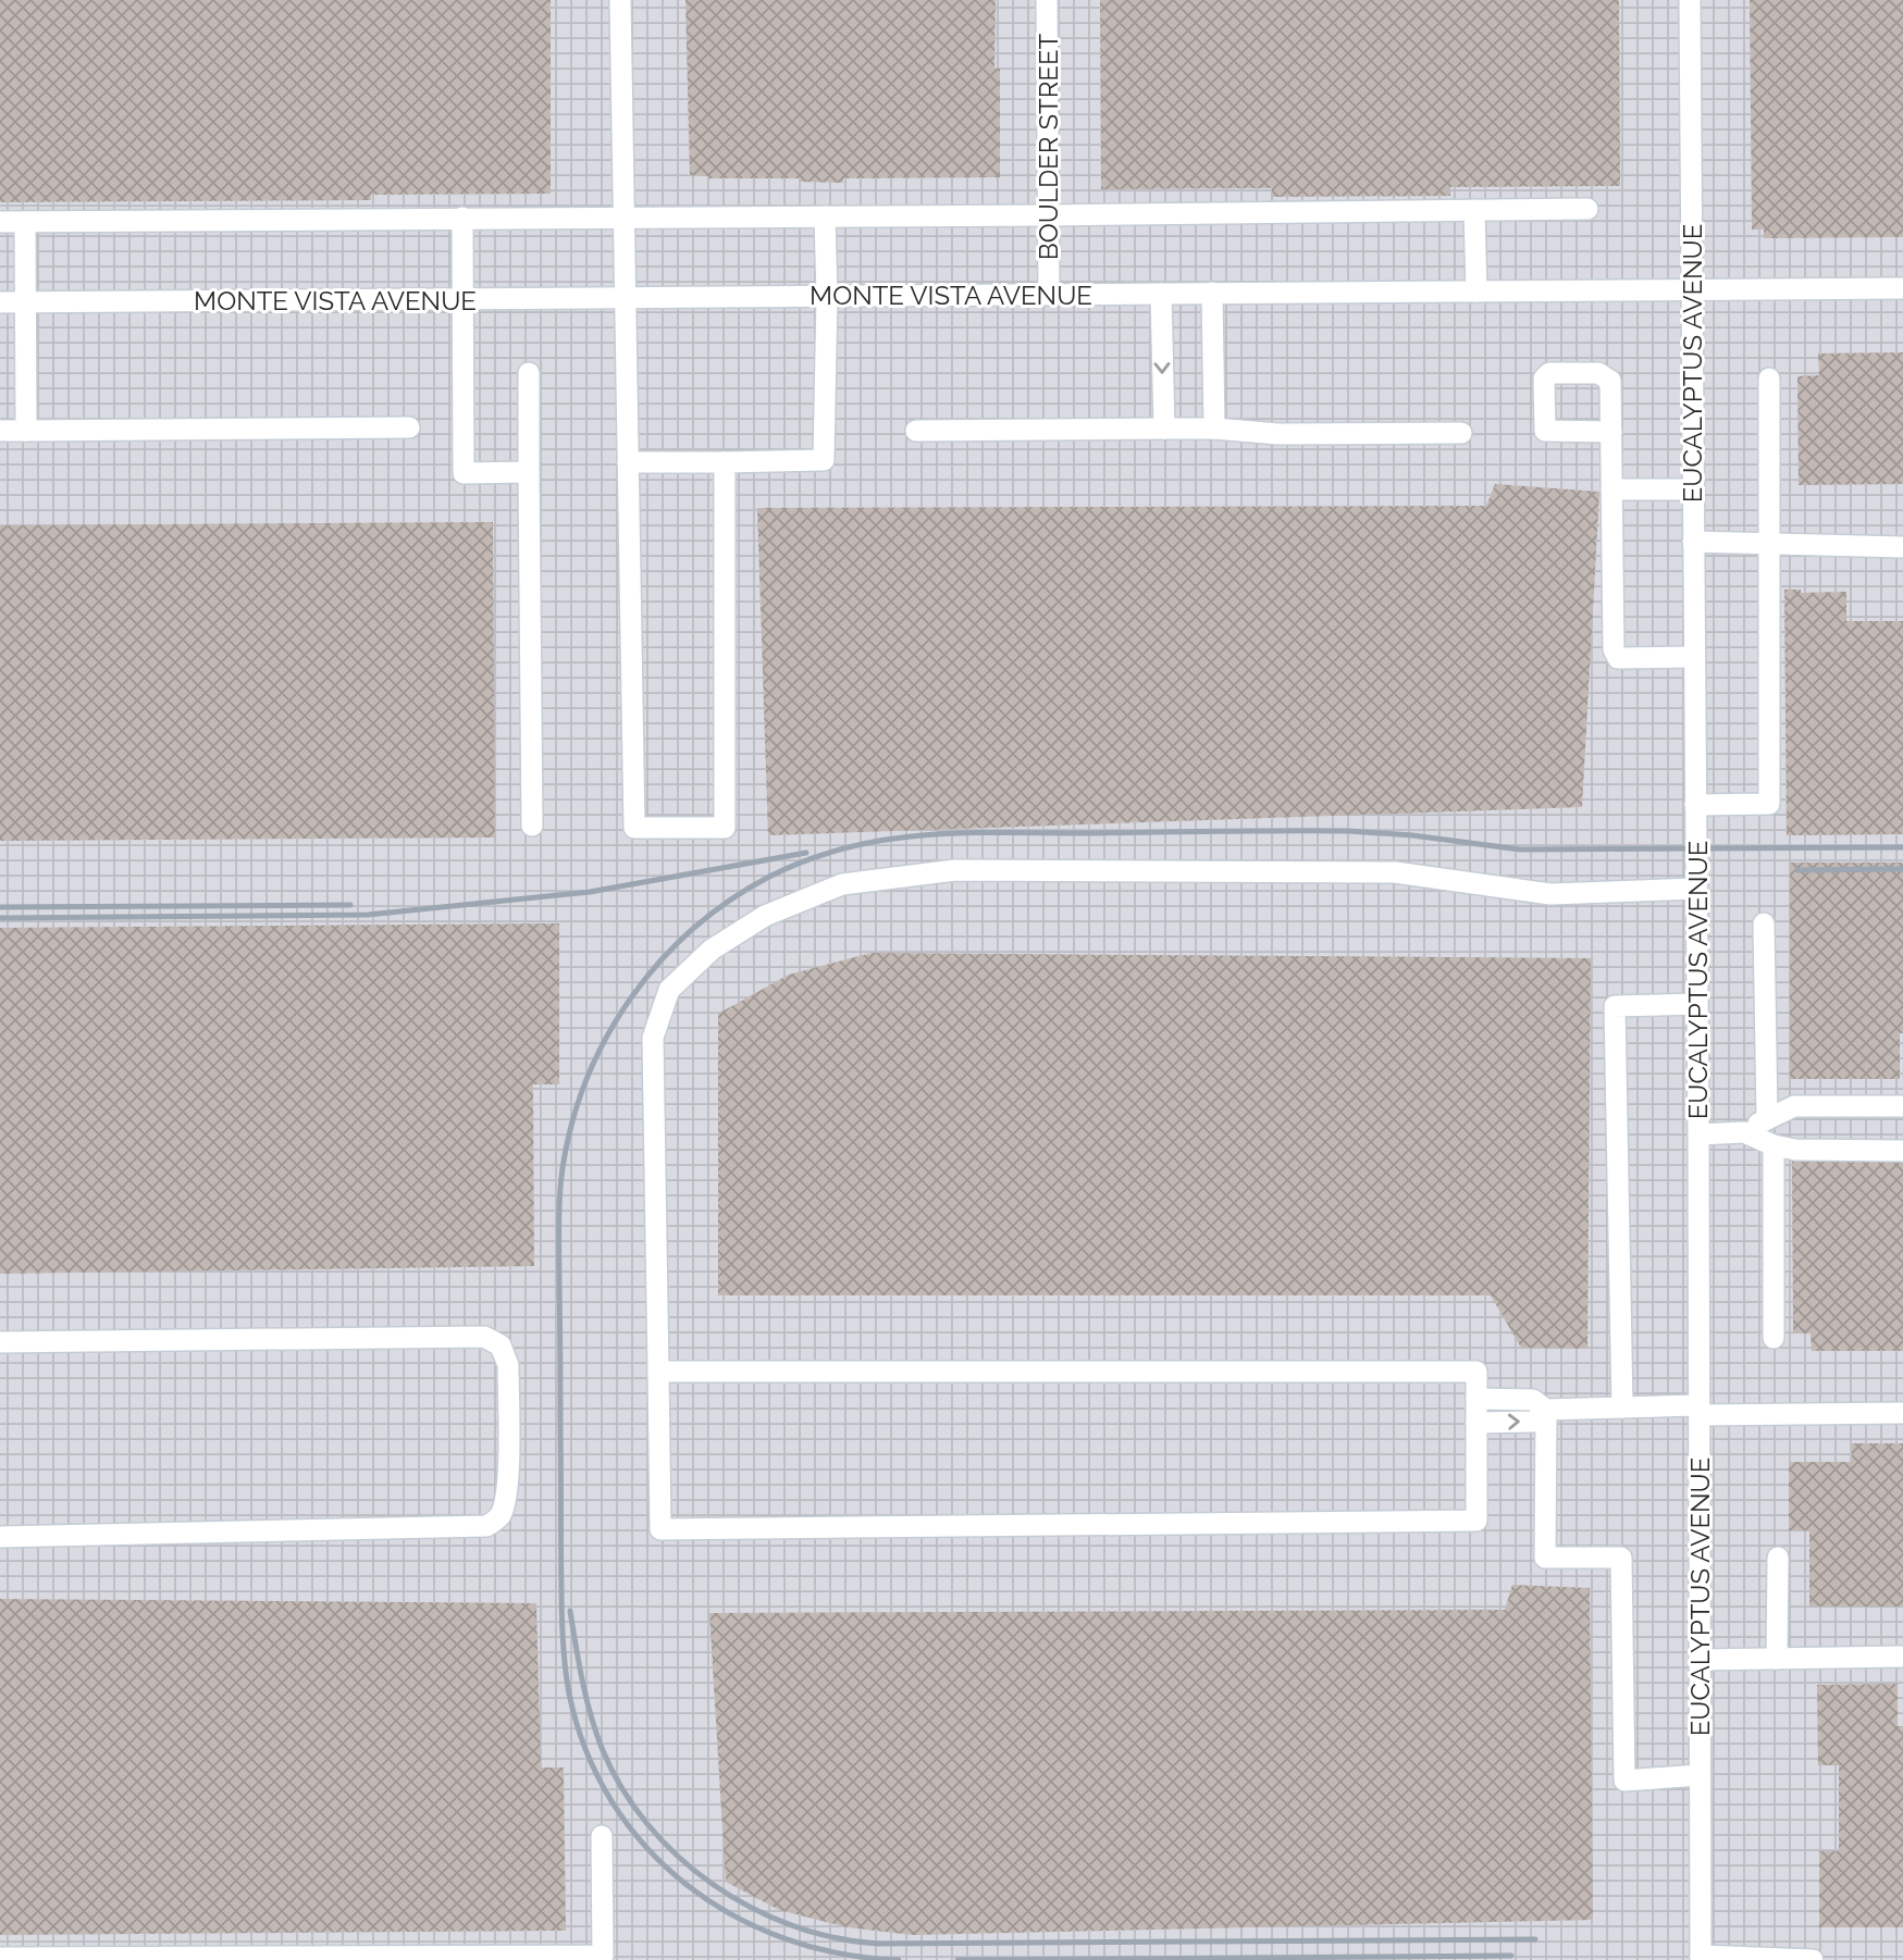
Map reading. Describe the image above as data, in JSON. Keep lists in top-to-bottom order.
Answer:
{
  "streets": {
    "street": ["BOULDER STREET", "MONTE VISTA AVENUE", "EUCALYPTUS AVENUE"]
  },
  "crossings": [
    ["BOULDER STREET", "MONTE VISTA AVENUE"],
    ["MONTE VISTA AVENUE", "EUCALYPTUS AVENUE"]
  ]
}
